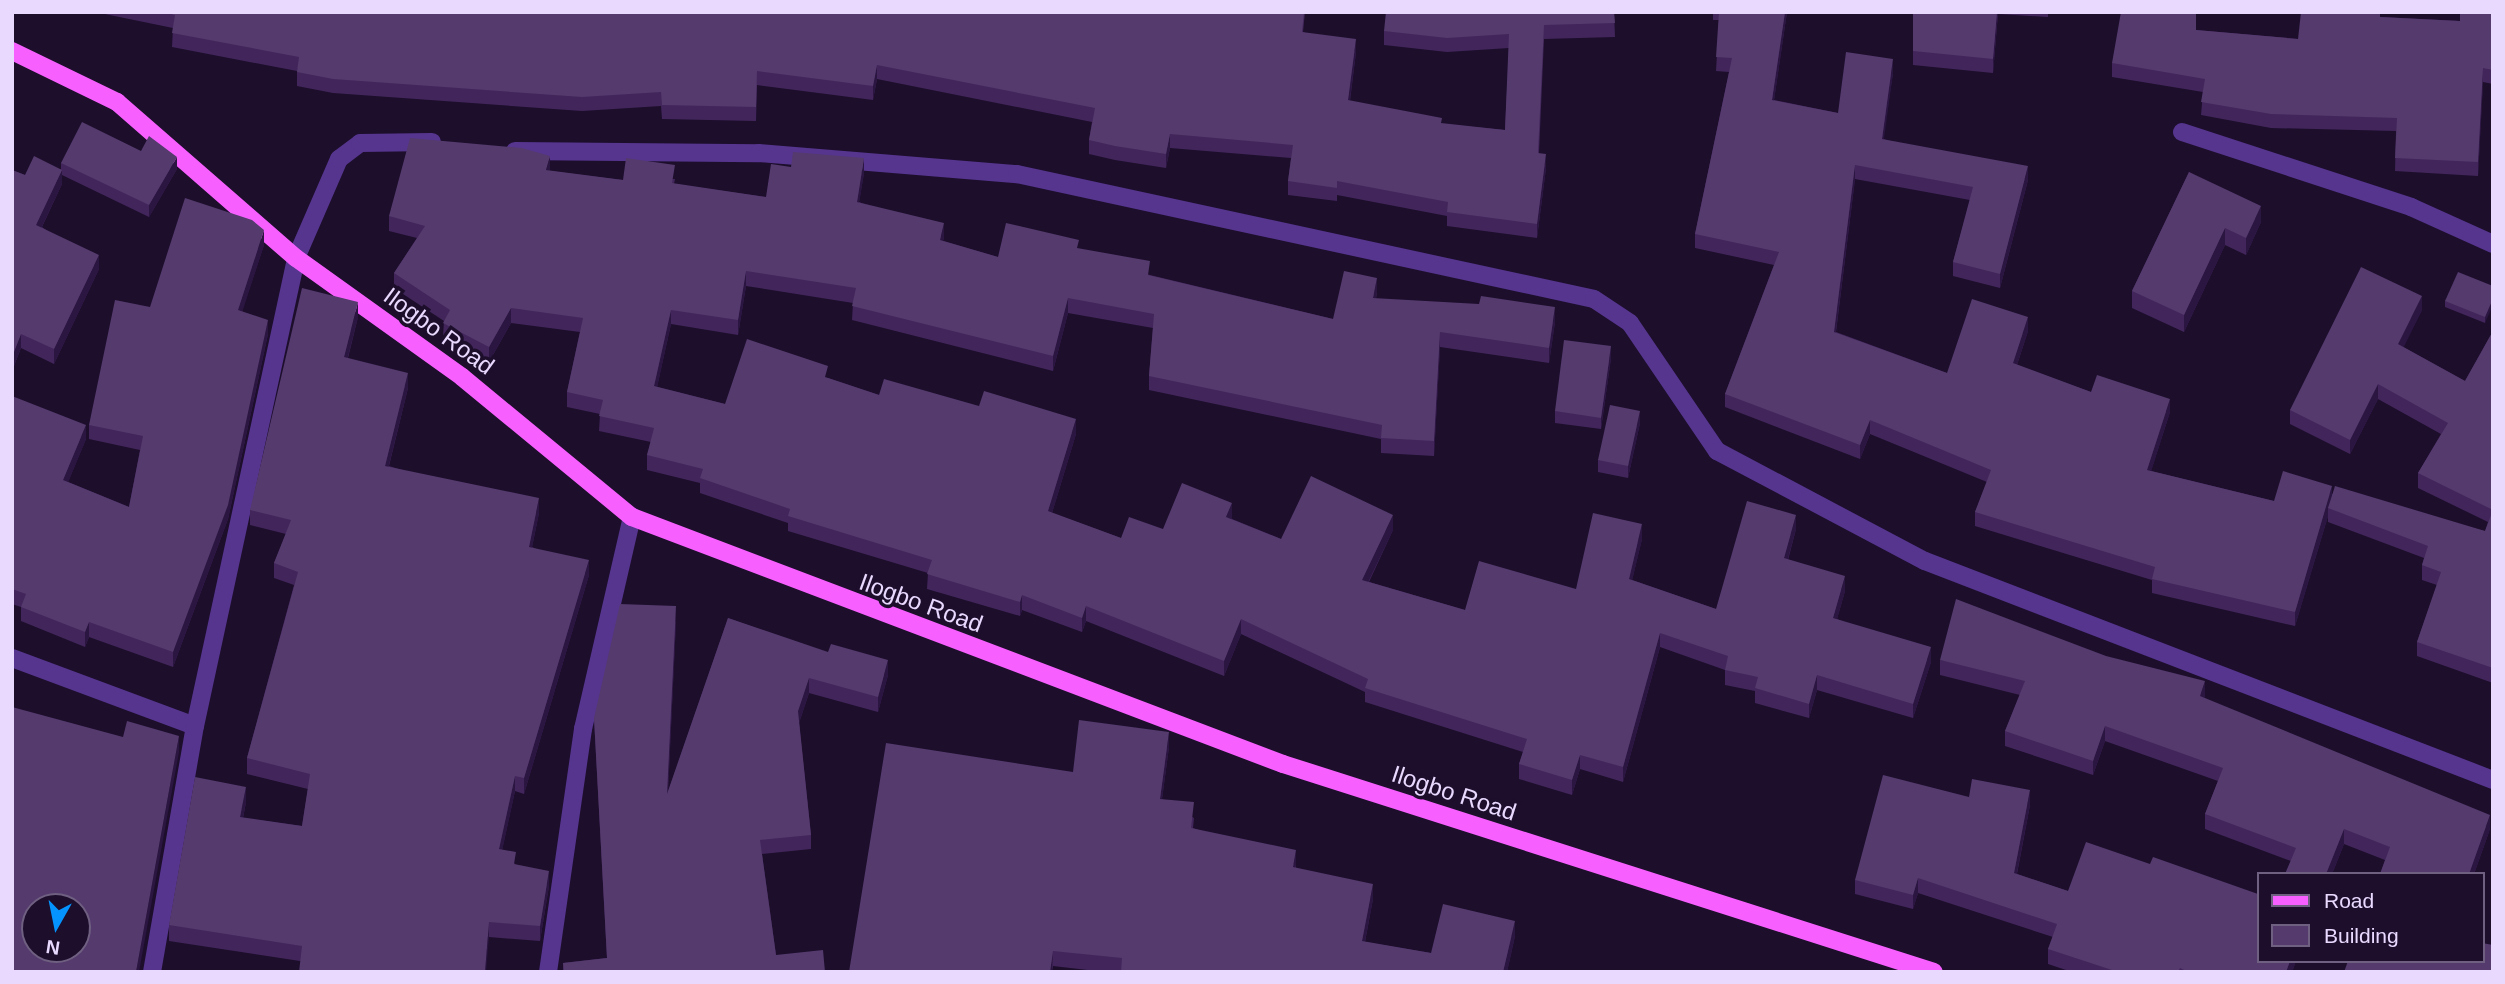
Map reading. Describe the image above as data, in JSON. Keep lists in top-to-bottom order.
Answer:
{
  "streets": {
    "main road": ["Ilogbo Road"]
  },
  "legend": ["Road", "Building"],
  "north": "bottom"
}
